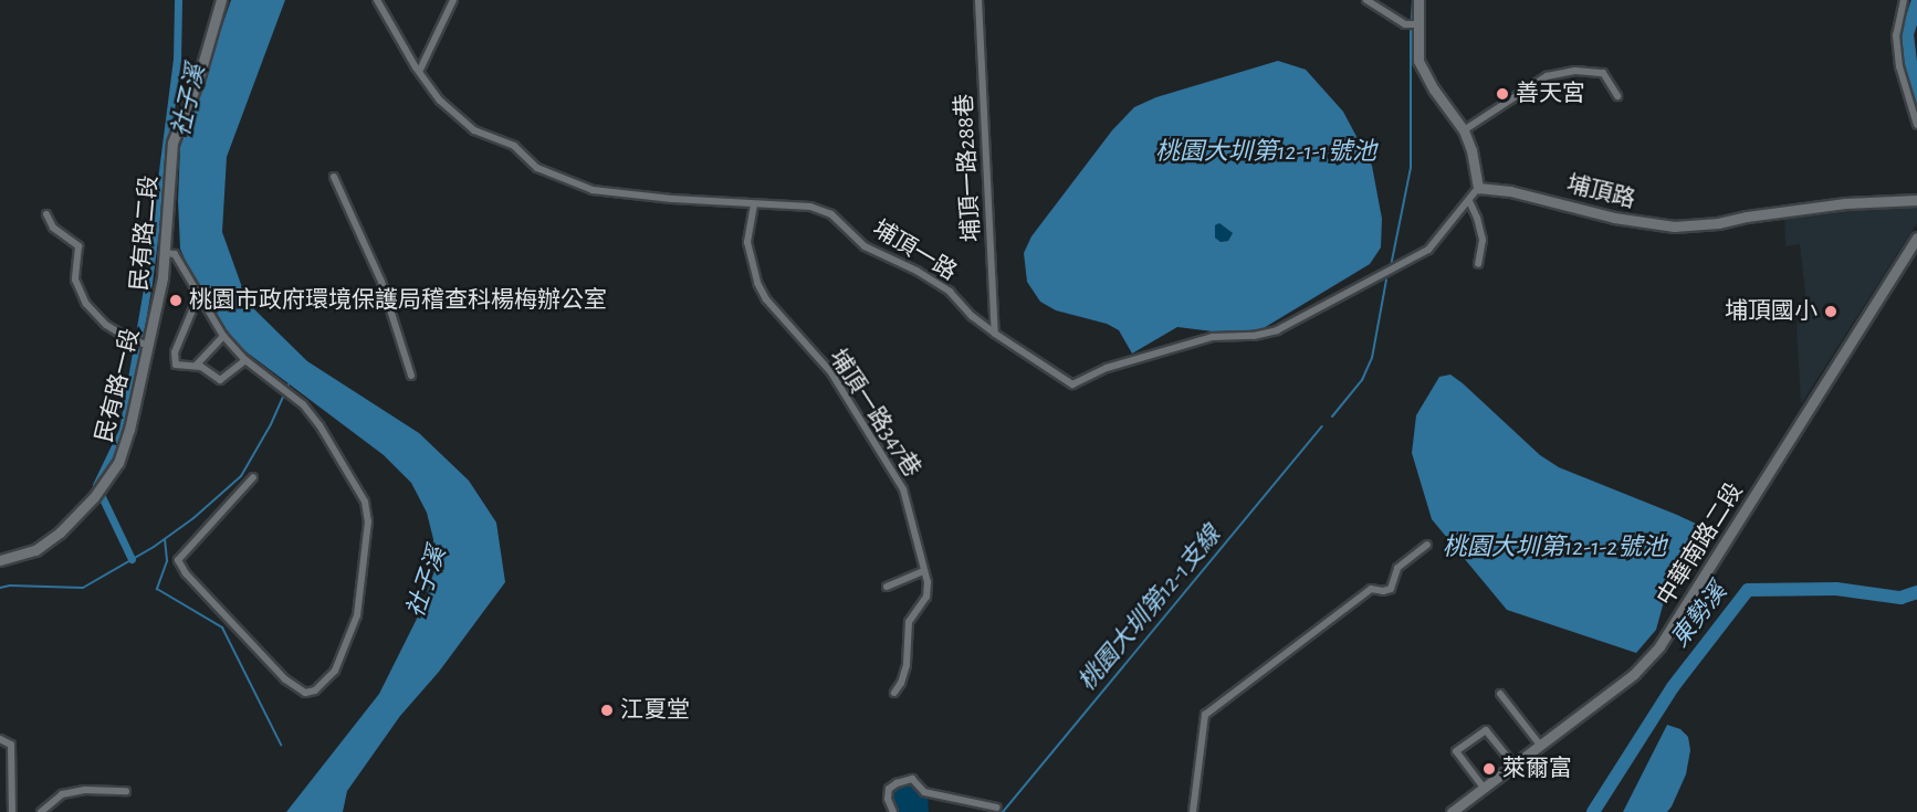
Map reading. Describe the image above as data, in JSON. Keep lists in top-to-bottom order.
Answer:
{
  "streets": {
    "street": [
      "埔頂一路288巷",
      "埔頂路",
      "民有路二段",
      "埔頂一路",
      "民有路一段",
      "埔頂一路347巷",
      "中華南路二段"
    ]
  },
  "crossings": [
    ["埔頂一路288巷", "埔頂一路"],
    ["埔頂路", "埔頂一路"],
    ["民有路二段", "民有路一段"],
    ["埔頂一路", "埔頂一路347巷"]
  ],
  "water": [
    "社子溪",
    "桃園大圳第12-1-1號池",
    "桃園大圳第12-1-2號池",
    "桃園大圳第12-1支線",
    "東勢溪"
  ],
  "places": [
    "善天宮",
    "桃園市政府環境保護局稽查科楊梅辦公室",
    "埔頂國小",
    "江夏堂",
    "萊爾富"
  ]
}
